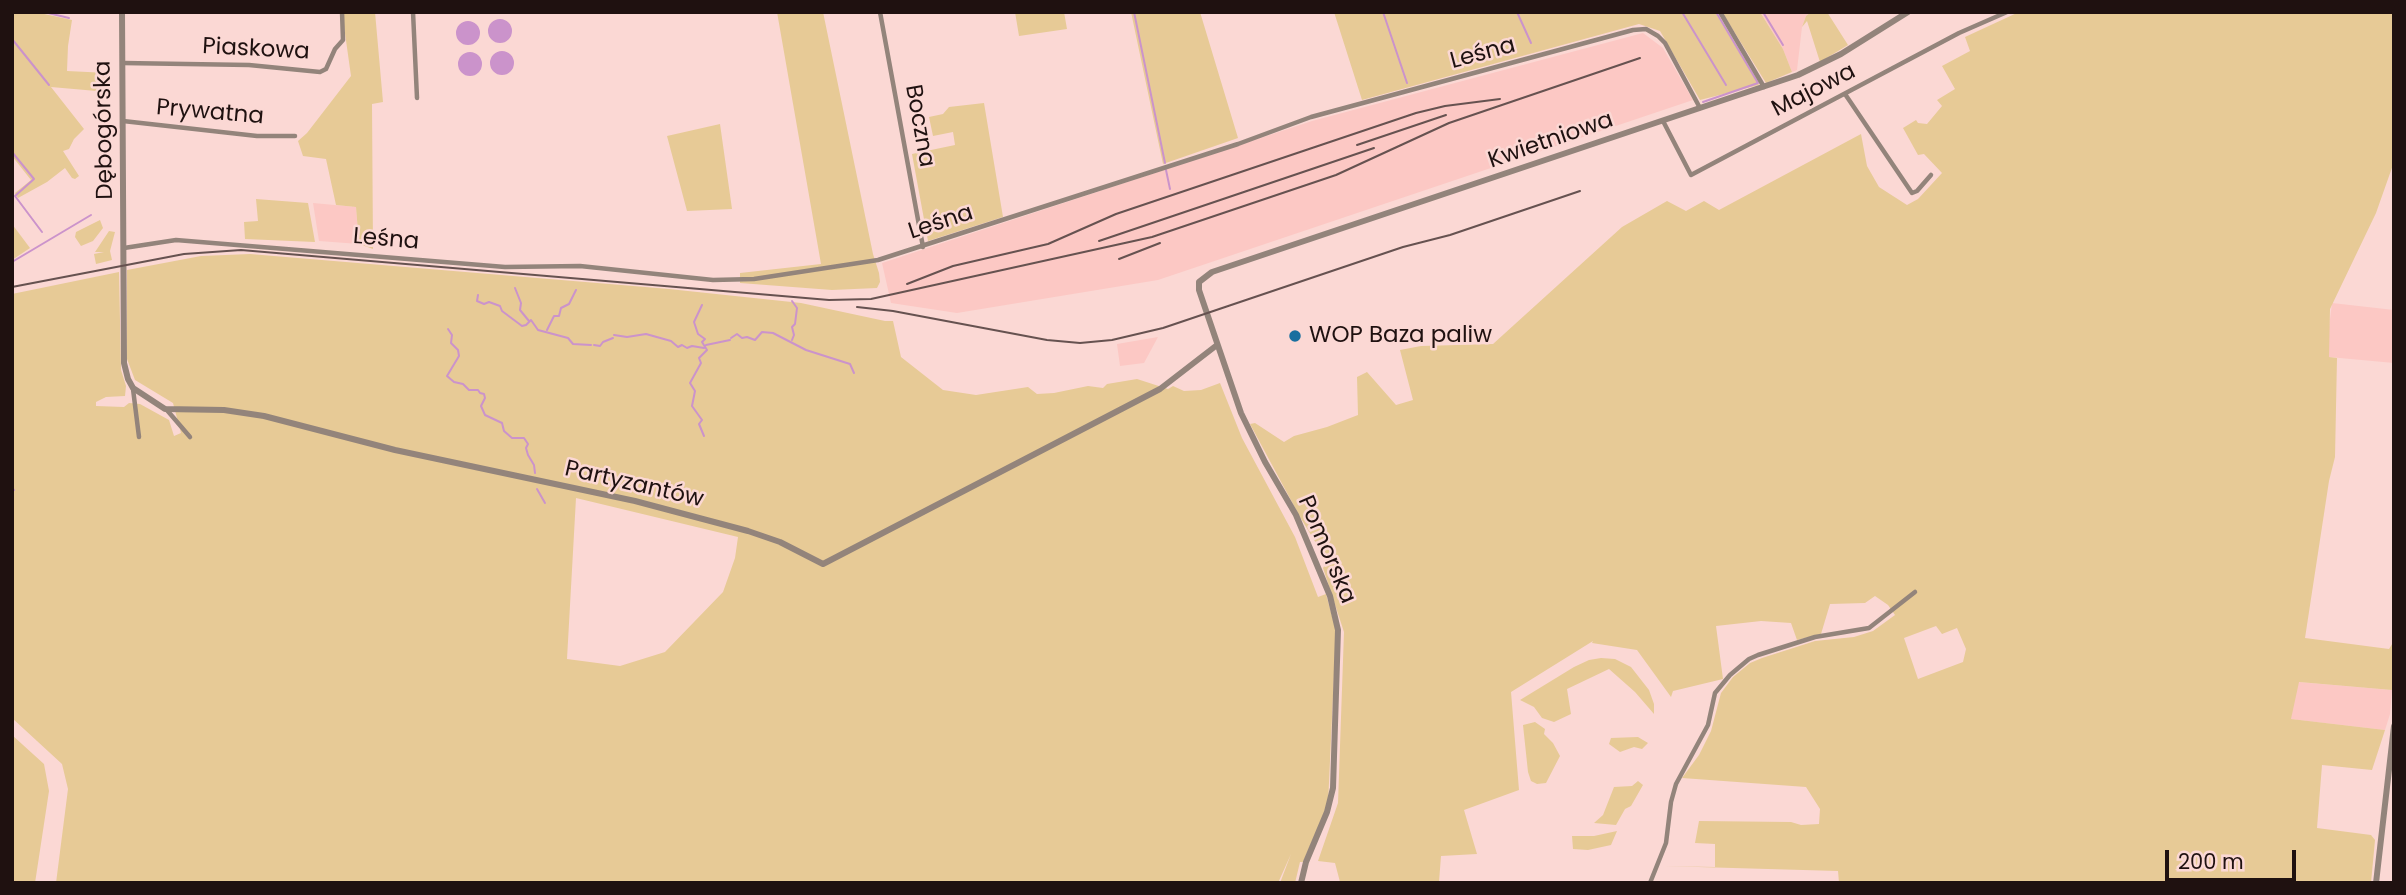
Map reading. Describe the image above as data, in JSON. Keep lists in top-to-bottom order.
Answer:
{
  "streets": {
    "street": [
      "Piaskowa",
      "Leśna",
      "Majowa",
      "Prywatna",
      "Boczna",
      "Dębogórska",
      "Kwietniowa",
      "Partyzantów",
      "Pomorska"
    ]
  },
  "crossings": [
    ["Piaskowa", "Dębogórska"],
    ["Leśna", "Boczna"],
    ["Leśna", "Dębogórska"],
    ["Leśna", "Kwietniowa"],
    ["Majowa", "Kwietniowa"],
    ["Prywatna", "Dębogórska"],
    ["Kwietniowa", "Pomorska"],
    ["Partyzantów", "Pomorska"]
  ],
  "places": ["WOP Baza paliw"],
  "scale_bar": "200 m"
}
